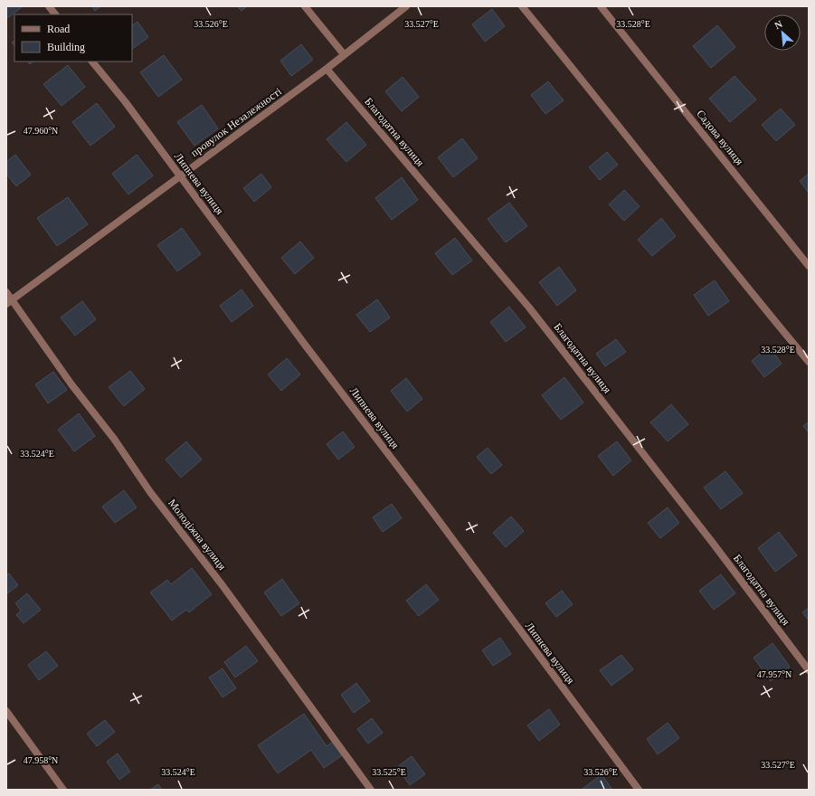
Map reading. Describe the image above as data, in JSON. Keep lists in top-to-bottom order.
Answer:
{
  "streets": {
    "street": [
      "провулок Незалежності",
      "Благодатна вулиця",
      "Садова вулиця",
      "Липнева вулиця",
      "Молодіжна вулиця"
    ]
  },
  "crossings": [
    ["провулок Незалежності", "Благодатна вулиця"],
    ["провулок Незалежності", "Липнева вулиця"],
    ["провулок Незалежності", "Молодіжна вулиця"]
  ],
  "legend": ["Road", "Building"],
  "north": "top left",
  "coordinates": [
    "33.526°E",
    "33.527°E",
    "33.528°E",
    "47.960°N",
    "33.524°E",
    "47.957°N",
    "47.958°N",
    "33.525°E"
  ]
}
